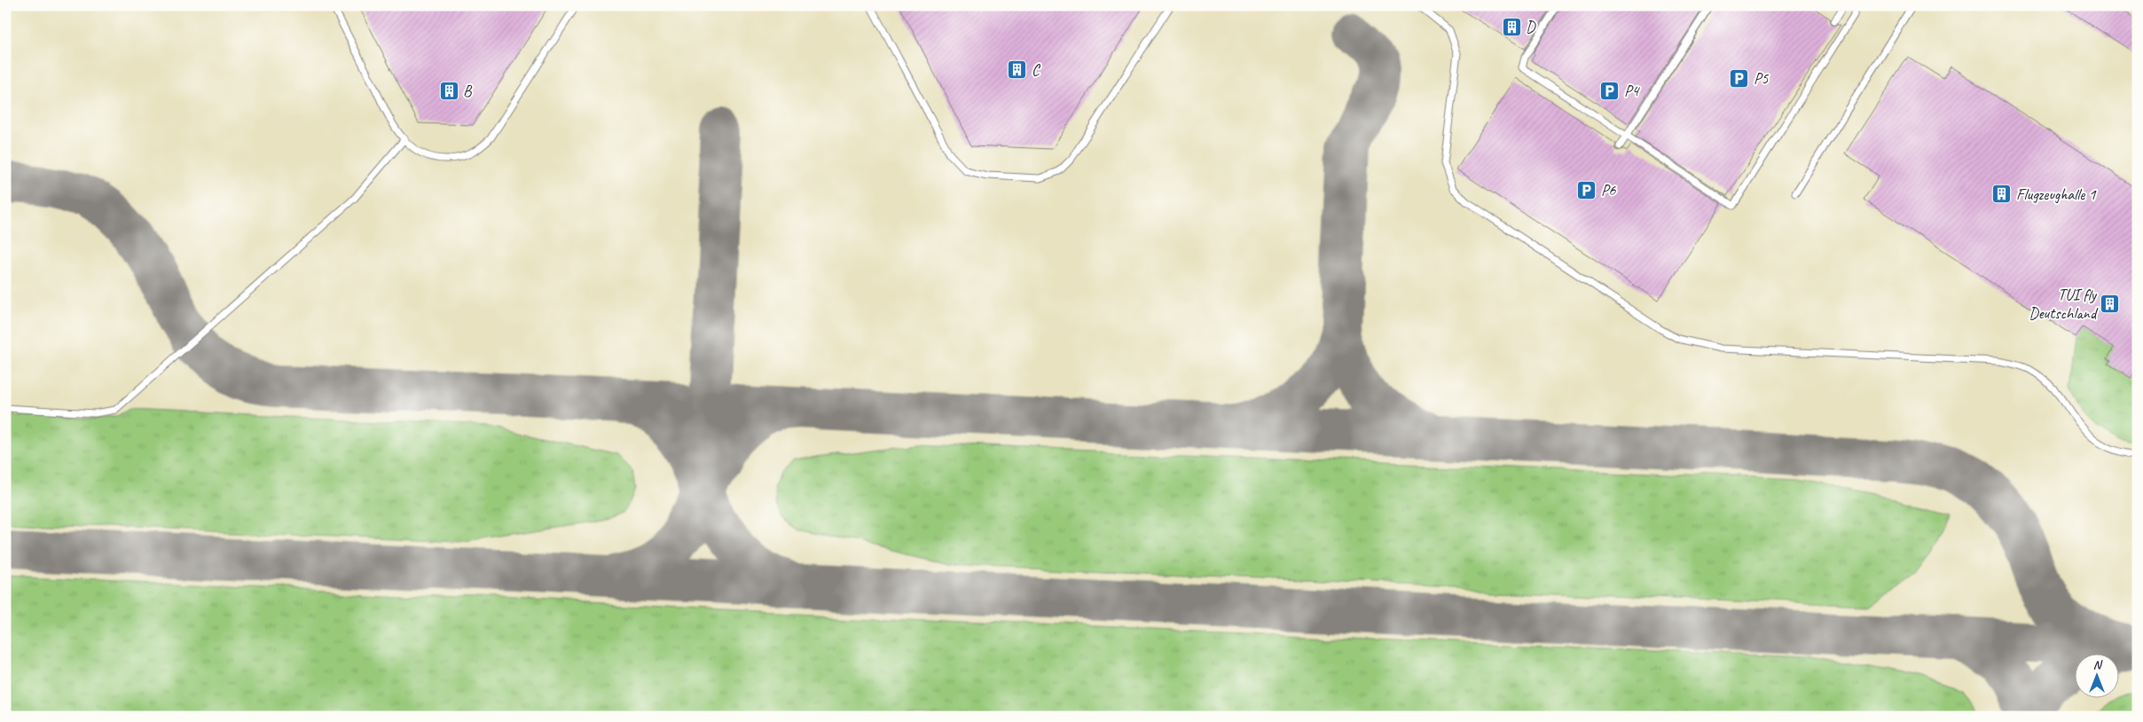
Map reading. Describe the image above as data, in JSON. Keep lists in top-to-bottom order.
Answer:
{
  "places": {
    "building": [
      "D",
      "C",
      "B",
      "Flugzeughalle 1",
      "TUI fly Deutschland"
    ],
    "parking": ["P5", "P4", "P6"]
  },
  "north": "top"
}
